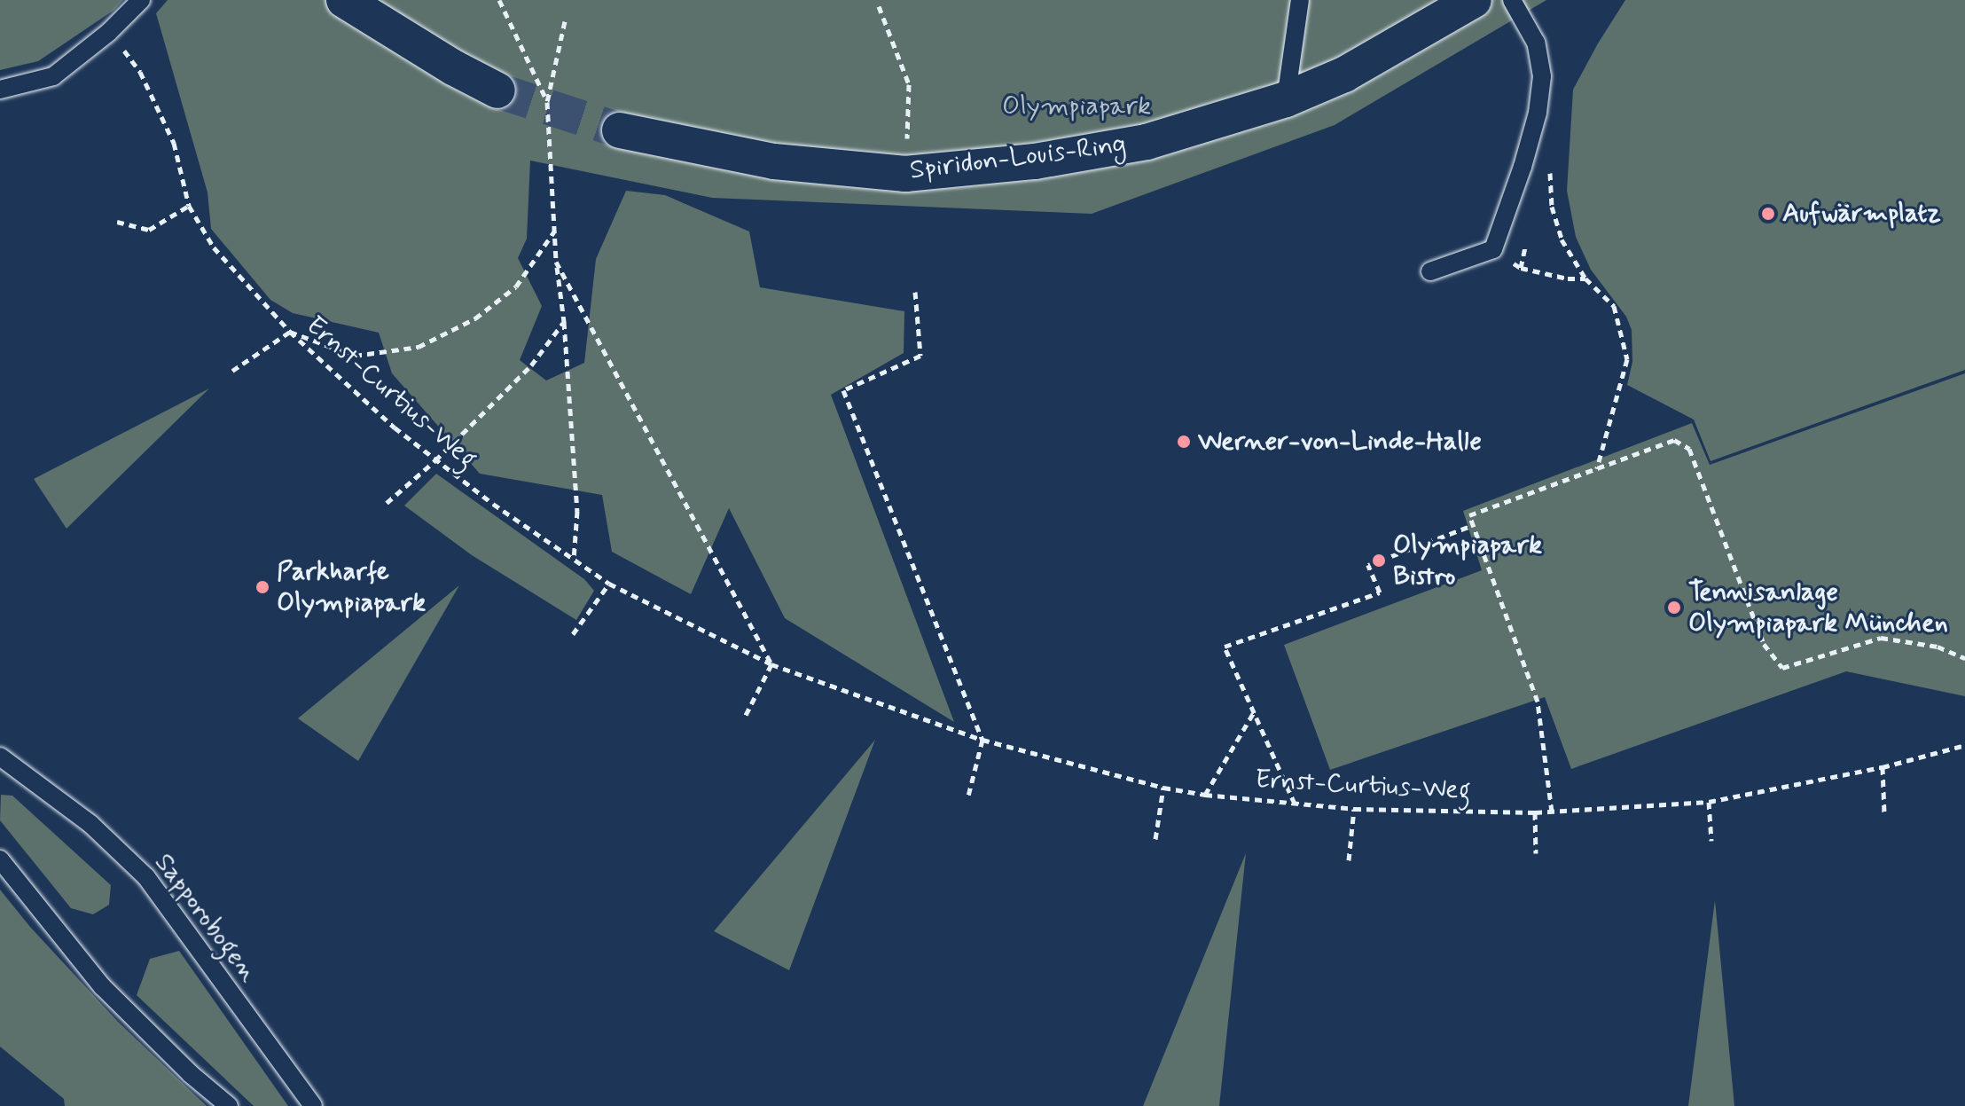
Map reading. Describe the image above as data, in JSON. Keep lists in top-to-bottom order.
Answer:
{
  "streets": {
    "street": ["Spiridon-Louis-Ring"],
    "lane": ["Sapporobogen"],
    "path": ["Ernst-Curtius-Weg"]
  },
  "parks": ["Olympiapark"],
  "places": [
    "Aufwärmplatz",
    "Werner-von-Linde-Halle",
    "Olympiapark Bistro",
    "Parkharfe Olympiapark",
    "Tennisanlage Olympiapark München"
  ]
}
